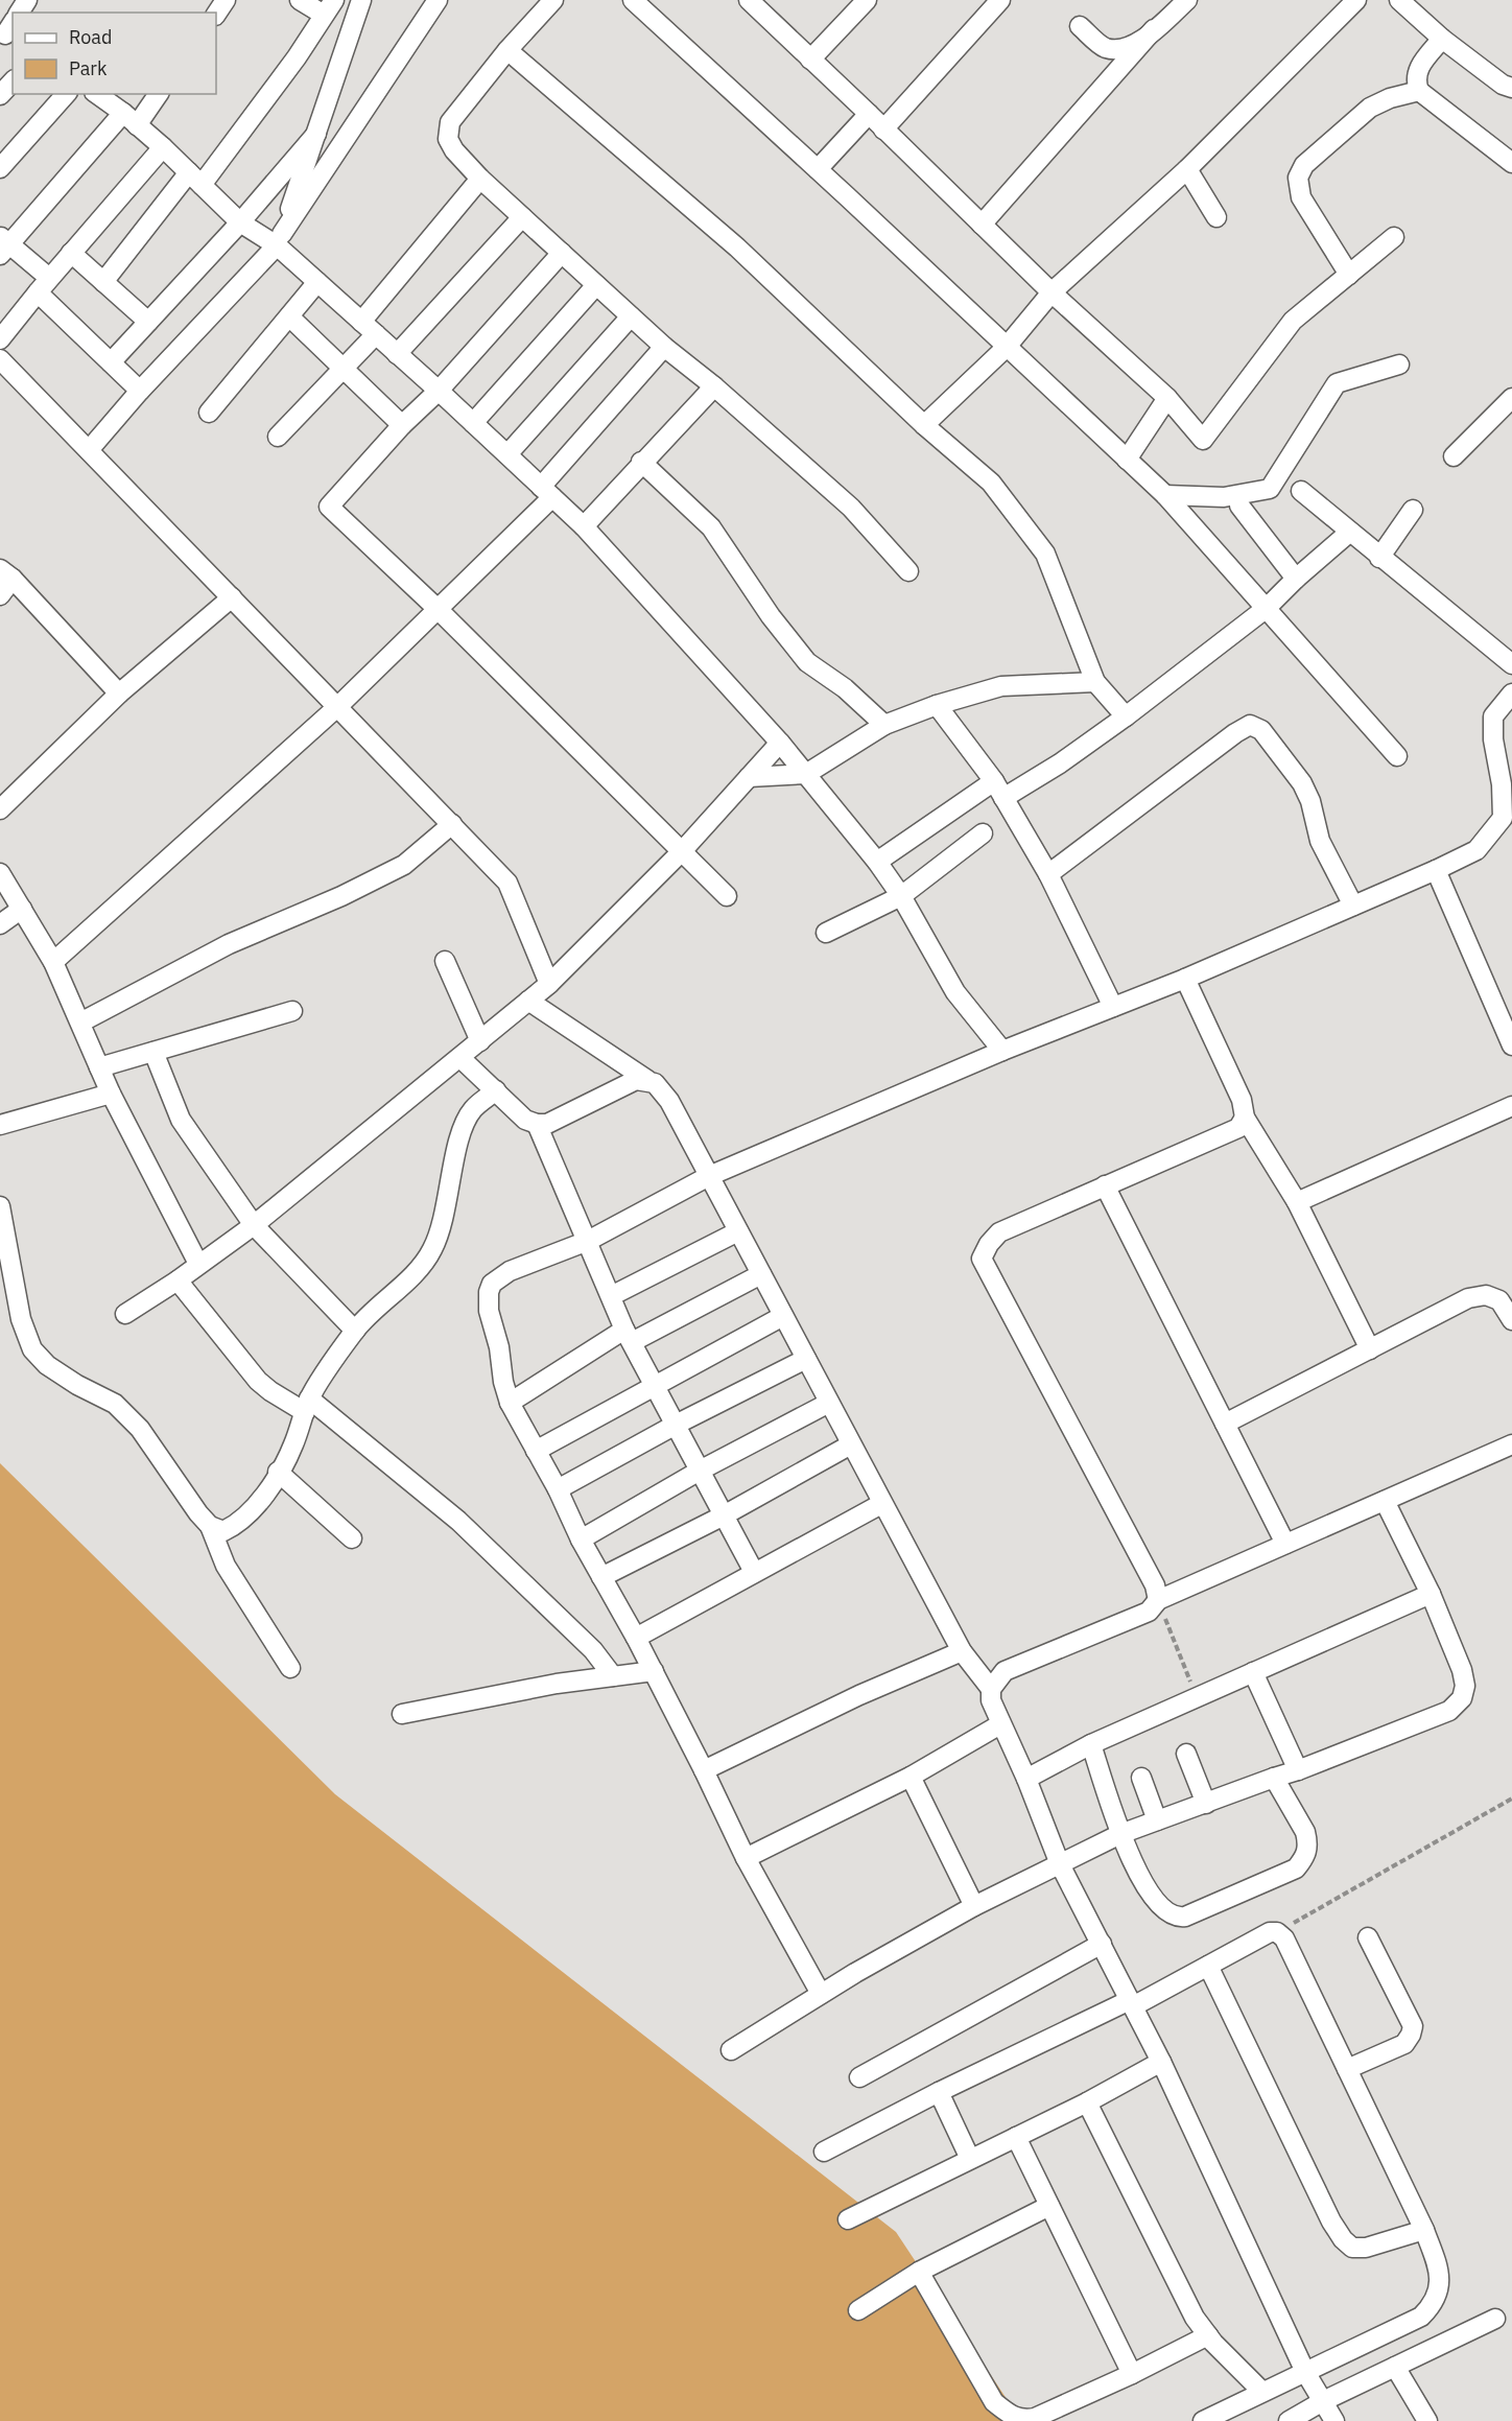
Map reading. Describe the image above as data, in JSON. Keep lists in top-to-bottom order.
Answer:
{
  "legend": ["Road", "Park"]
}
